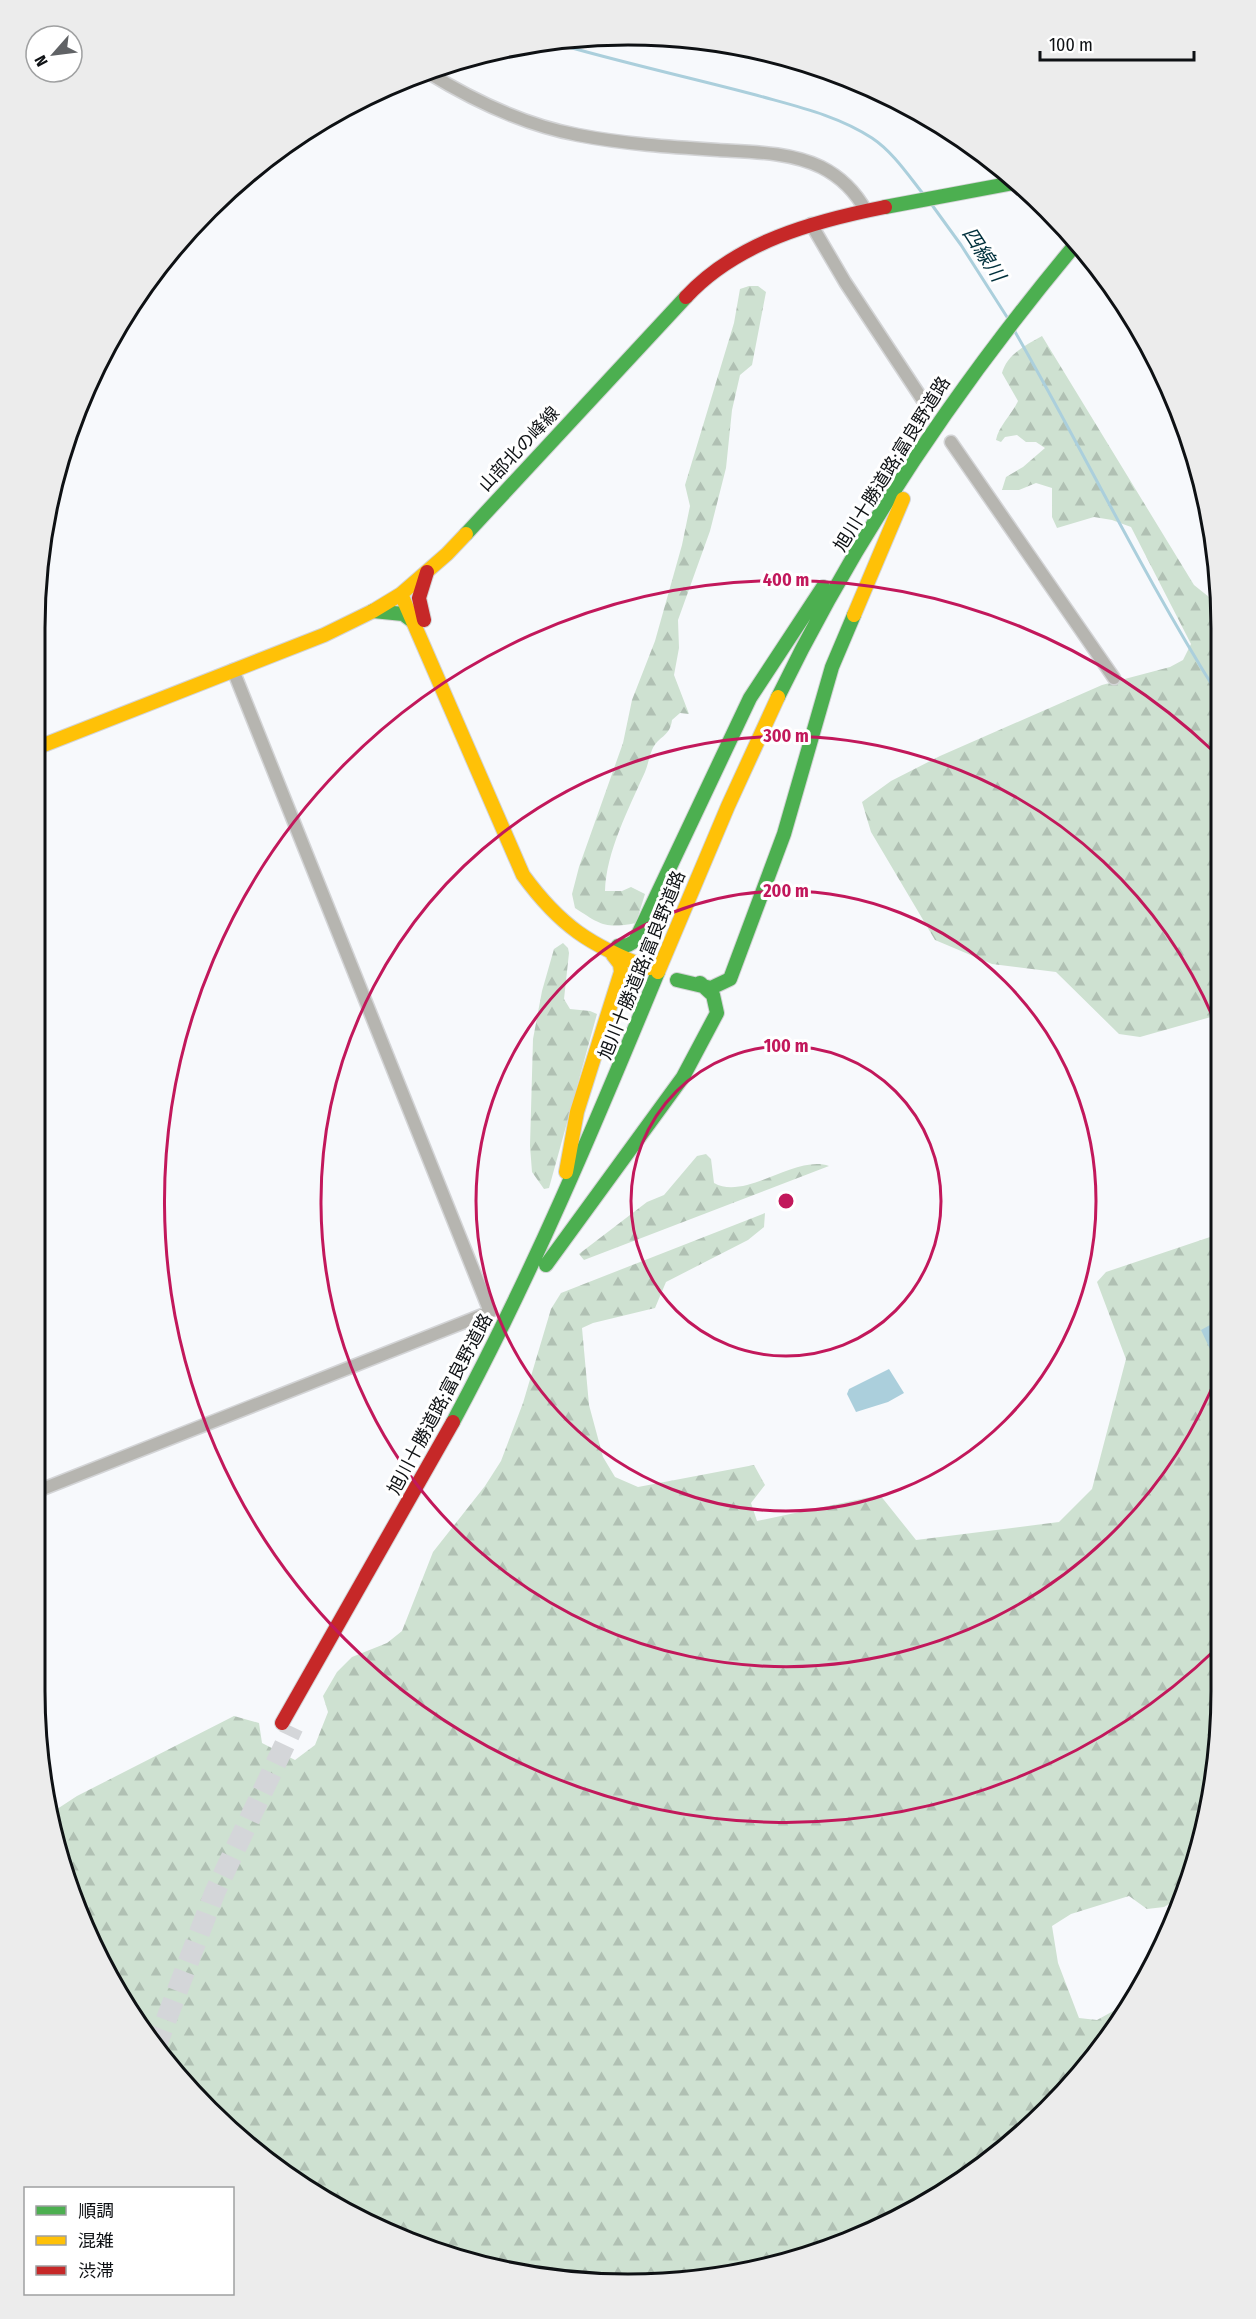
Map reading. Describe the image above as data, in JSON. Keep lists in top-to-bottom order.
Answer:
{
  "streets": {
    "main road": ["山部北の峰線", "旭川十勝道路;富良野道路"]
  },
  "water": ["四線川"],
  "legend": ["順調", "混雑", "渋滞"],
  "scale_bar": "100 m",
  "north": "bottom left",
  "rings": [
    "400 m",
    "300 m",
    "200 m",
    "100 m"
  ]
}
